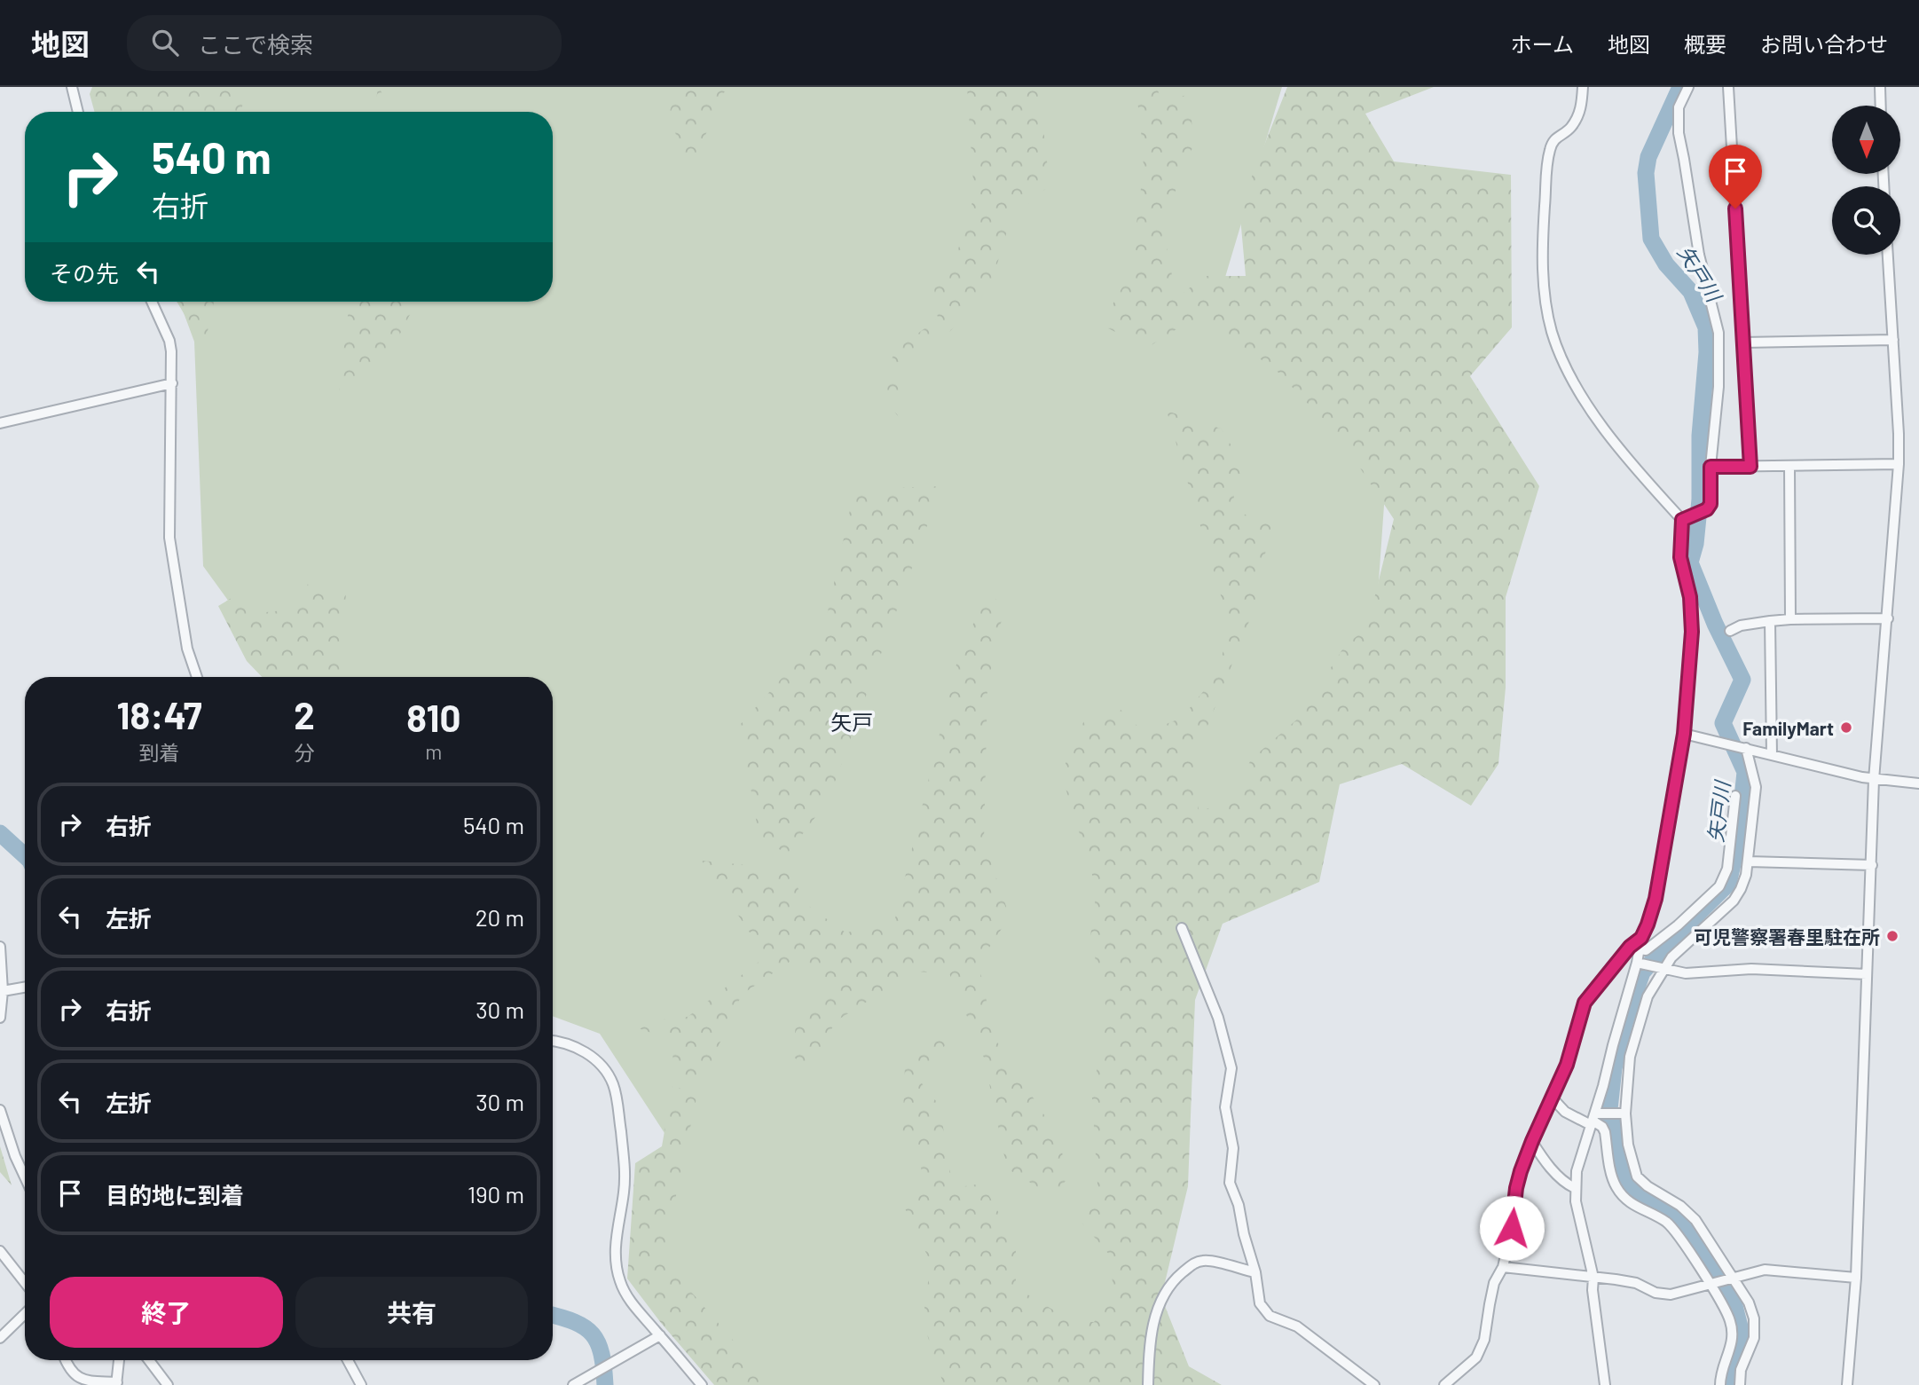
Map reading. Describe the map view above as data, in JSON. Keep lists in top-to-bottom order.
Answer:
{
  "districts": ["矢戸"],
  "water": ["矢戸川"],
  "places": ["FamilyMart", "可児警察署春里駐在所"],
  "north": "bottom",
  "page": {
    "header": "地図",
    "search": "ここで検索",
    "nav": [
      "ホーム",
      "地図",
      "概要",
      "お問い合わせ"
    ],
    "turn": ["540 m", "右折"],
    "then": "その先",
    "eta": [
      "18:47",
      "到着",
      "2",
      "分",
      "810",
      "m"
    ],
    "list": [
      {
        "name": "右折",
        "value": "540 m"
      },
      {
        "name": "左折",
        "value": "20 m"
      },
      {
        "name": "右折",
        "value": "30 m"
      },
      {
        "name": "左折",
        "value": "30 m"
      },
      {
        "name": "目的地に到着",
        "value": "190 m"
      }
    ],
    "buttons": ["終了", "共有"]
  }
}
